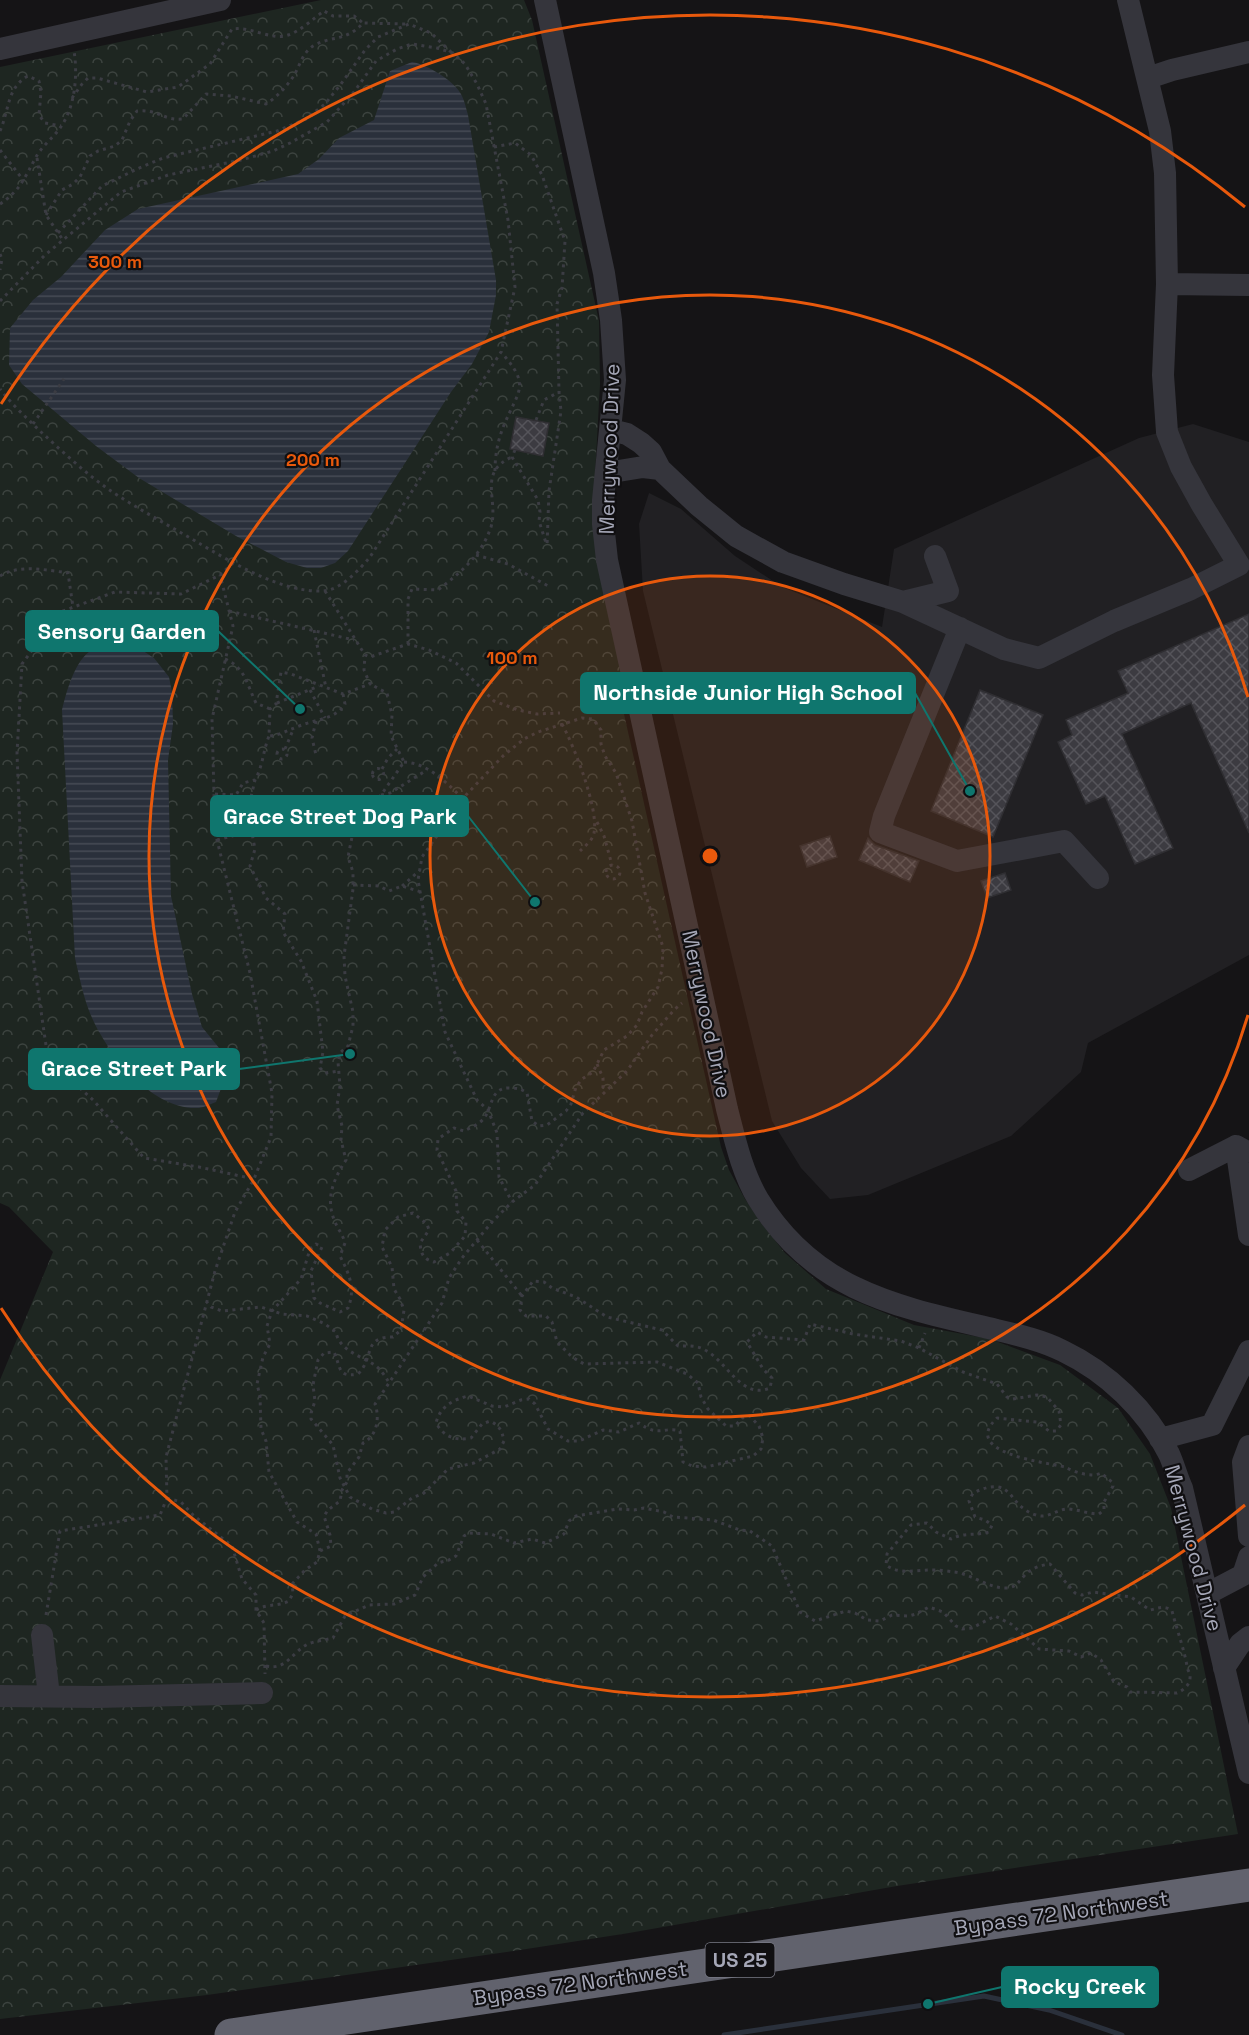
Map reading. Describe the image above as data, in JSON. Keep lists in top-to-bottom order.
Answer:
{
  "streets": {
    "highway": ["Bypass 72 Northwest", "US 25"],
    "street": ["Merrywood Drive"]
  },
  "places": [
    "Sensory Garden",
    "Northside Junior High School",
    "Grace Street Dog Park",
    "Grace Street Park",
    "Rocky Creek"
  ],
  "rings": ["300 m", "200 m", "100 m"]
}
